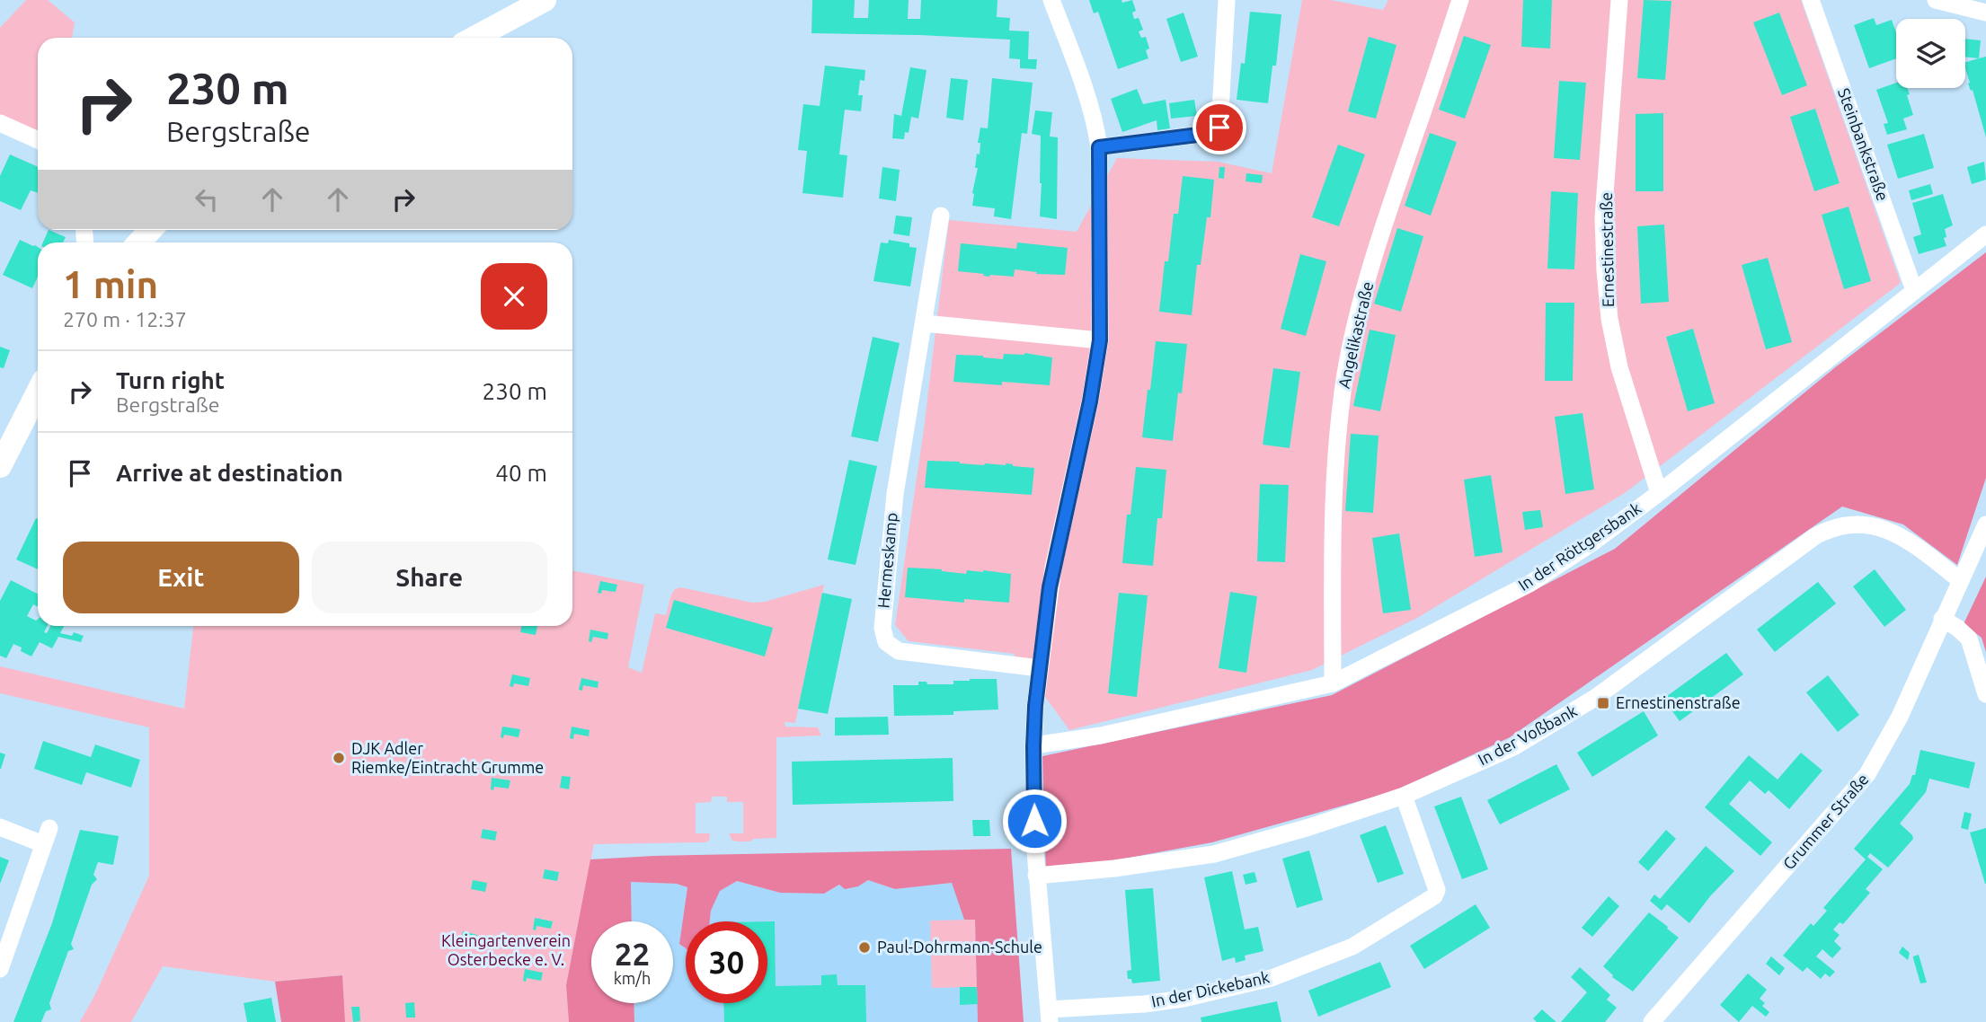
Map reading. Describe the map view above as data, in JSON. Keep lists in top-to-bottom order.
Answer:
{
  "streets": {
    "street": [
      "Steinbankstraße",
      "Ernestinestraße",
      "Angelikastraße",
      "In der Röttgersbank",
      "Hermeskamp",
      "In der Voßbank",
      "Grummer Straße",
      "In der Dickebank"
    ]
  },
  "crossings": [
    ["Steinbankstraße", "In der Röttgersbank"],
    ["Ernestinestraße", "In der Röttgersbank"],
    ["Angelikastraße", "In der Röttgersbank"],
    ["In der Voßbank", "Grummer Straße"],
    ["In der Voßbank", "In der Dickebank"]
  ],
  "parks": ["Kleingartenverein Osterbecke e. V."],
  "places": {
    "transit": ["Ernestinenstraße"],
    "other": ["DJK Adler Riemke/Eintracht Grumme", "Paul-Dohrmann-Schule"]
  },
  "page": {
    "turn": ["230 m", "Bergstraße"],
    "heading": ["1 min", "270 m · 12:37"],
    "list": [
      {
        "name": "Turn right",
        "note": "Bergstraße",
        "value": "230 m"
      },
      {
        "name": "Arrive at destination",
        "value": "40 m"
      }
    ],
    "buttons": ["Exit", "Share"],
    "speed": "22 km/h",
    "limit": "30"
  }
}
